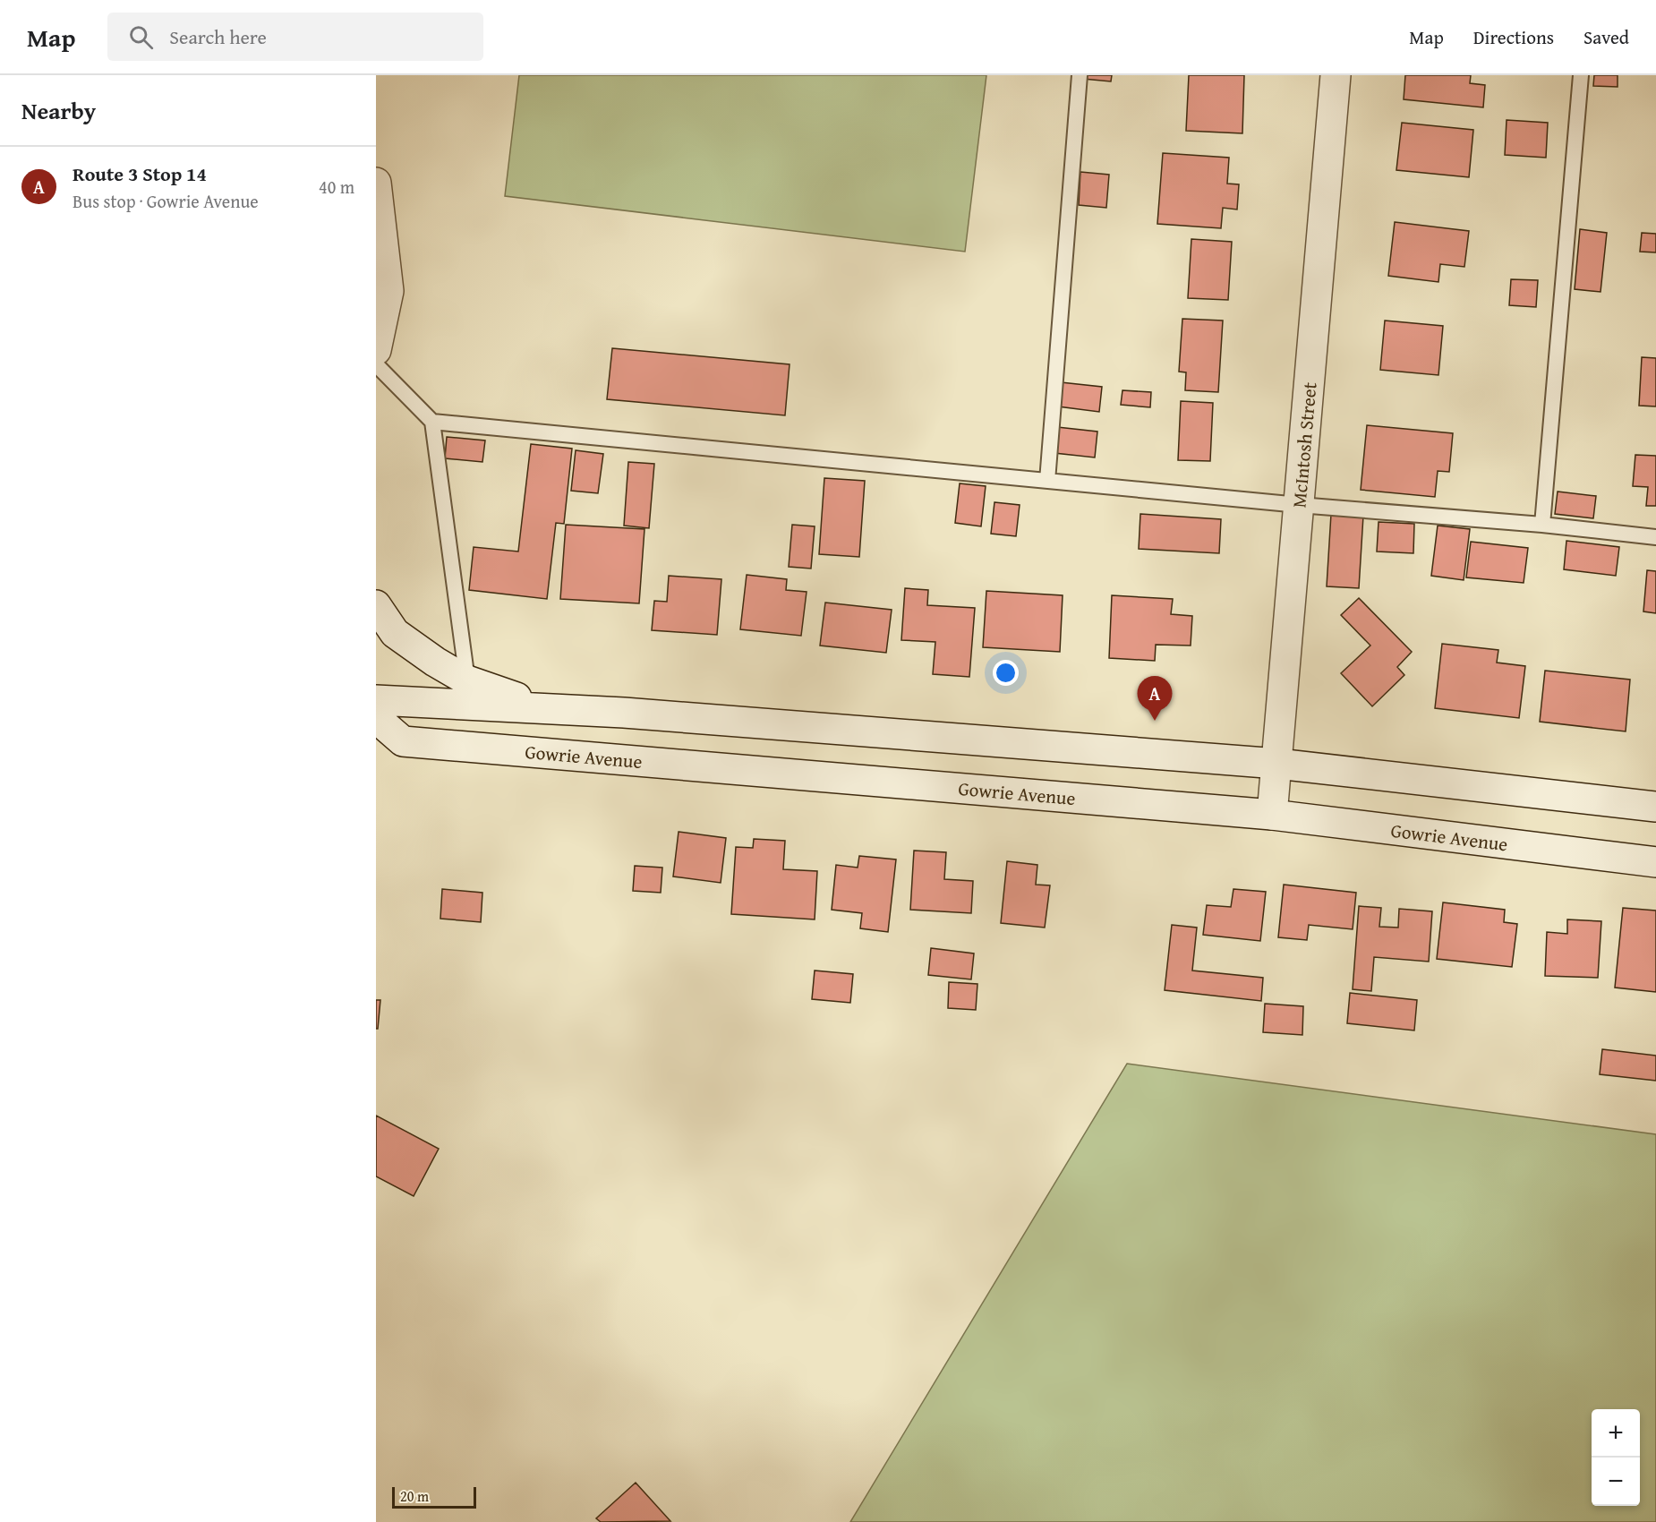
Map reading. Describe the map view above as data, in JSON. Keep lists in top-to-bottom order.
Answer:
{
  "streets": {
    "street": ["McIntosh Street", "Gowrie Avenue"]
  },
  "crossings": [
    ["McIntosh Street", "Gowrie Avenue"]
  ],
  "scale_bar": "20 m",
  "page": {
    "header": "Map",
    "search": "Search here",
    "nav": ["Map", "Directions", "Saved"],
    "heading": "Nearby",
    "list": [
      {
        "mark": "A",
        "name": "Route 3 Stop 14",
        "note": "Bus stop · Gowrie Avenue",
        "value": "40 m"
      }
    ],
    "pins": "A",
    "map_buttons": ["+", "−"],
    "scale": "20 m"
  }
}
